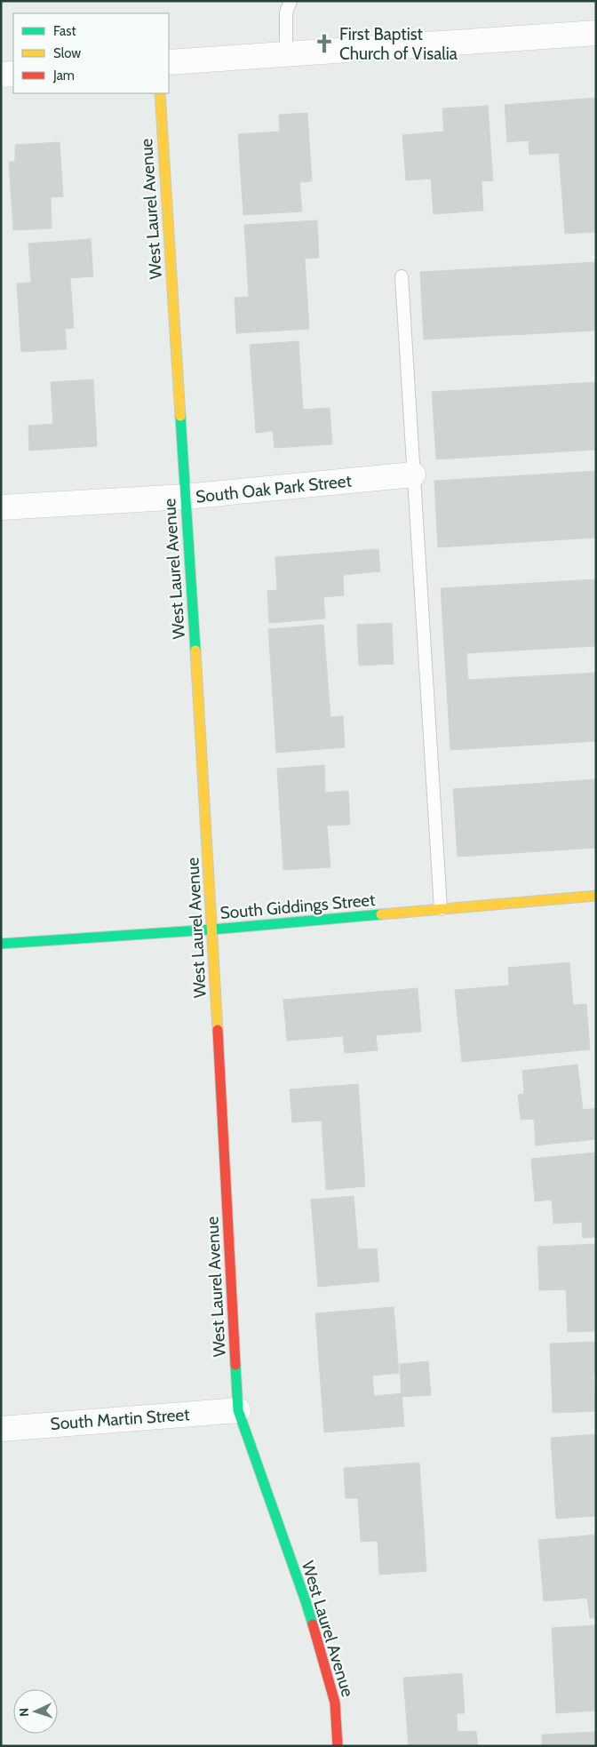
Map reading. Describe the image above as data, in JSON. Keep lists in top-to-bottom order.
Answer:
{
  "streets": {
    "street": [
      "West Laurel Avenue",
      "South Oak Park Street",
      "South Giddings Street",
      "South Martin Street"
    ]
  },
  "crossings": [
    ["West Laurel Avenue", "South Oak Park Street"],
    ["West Laurel Avenue", "South Giddings Street"],
    ["West Laurel Avenue", "South Martin Street"]
  ],
  "places": {
    "church": ["First Baptist Church of Visalia"]
  },
  "legend": ["Fast", "Slow", "Jam"],
  "north": "left"
}
